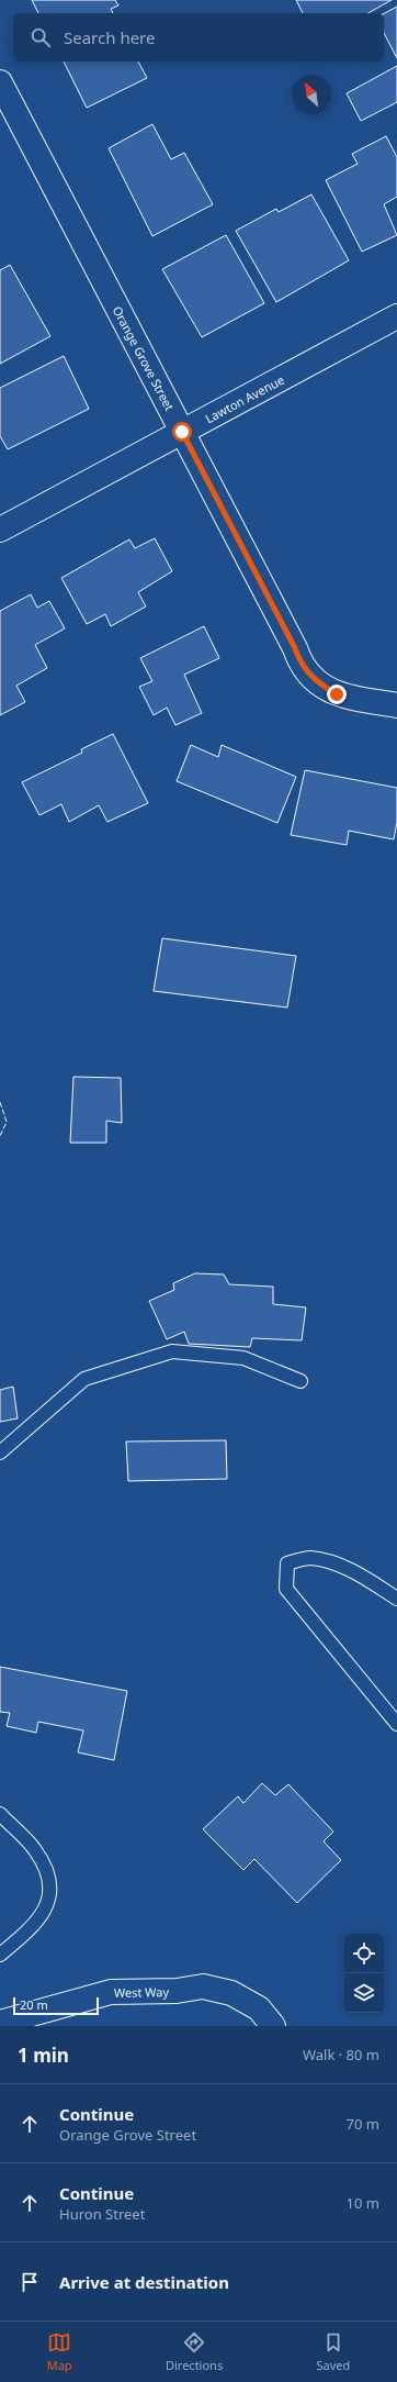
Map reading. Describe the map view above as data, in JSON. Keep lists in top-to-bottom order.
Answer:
{
  "streets": {
    "street": ["Orange Grove Street", "Lawton Avenue", "West Way"]
  },
  "crossings": [
    ["Orange Grove Street", "Lawton Avenue"]
  ],
  "scale_bar": "20 m",
  "north": "top left",
  "page": {
    "search": "Search here",
    "scale": "20 m",
    "heading": ["1 min", "Walk · 80 m"],
    "list": [
      ["Continue", "Orange Grove Street", "70 m"],
      ["Continue", "Huron Street", "10 m"],
      "Arrive at destination"
    ],
    "nav": ["Map", "Directions", "Saved"]
  }
}
